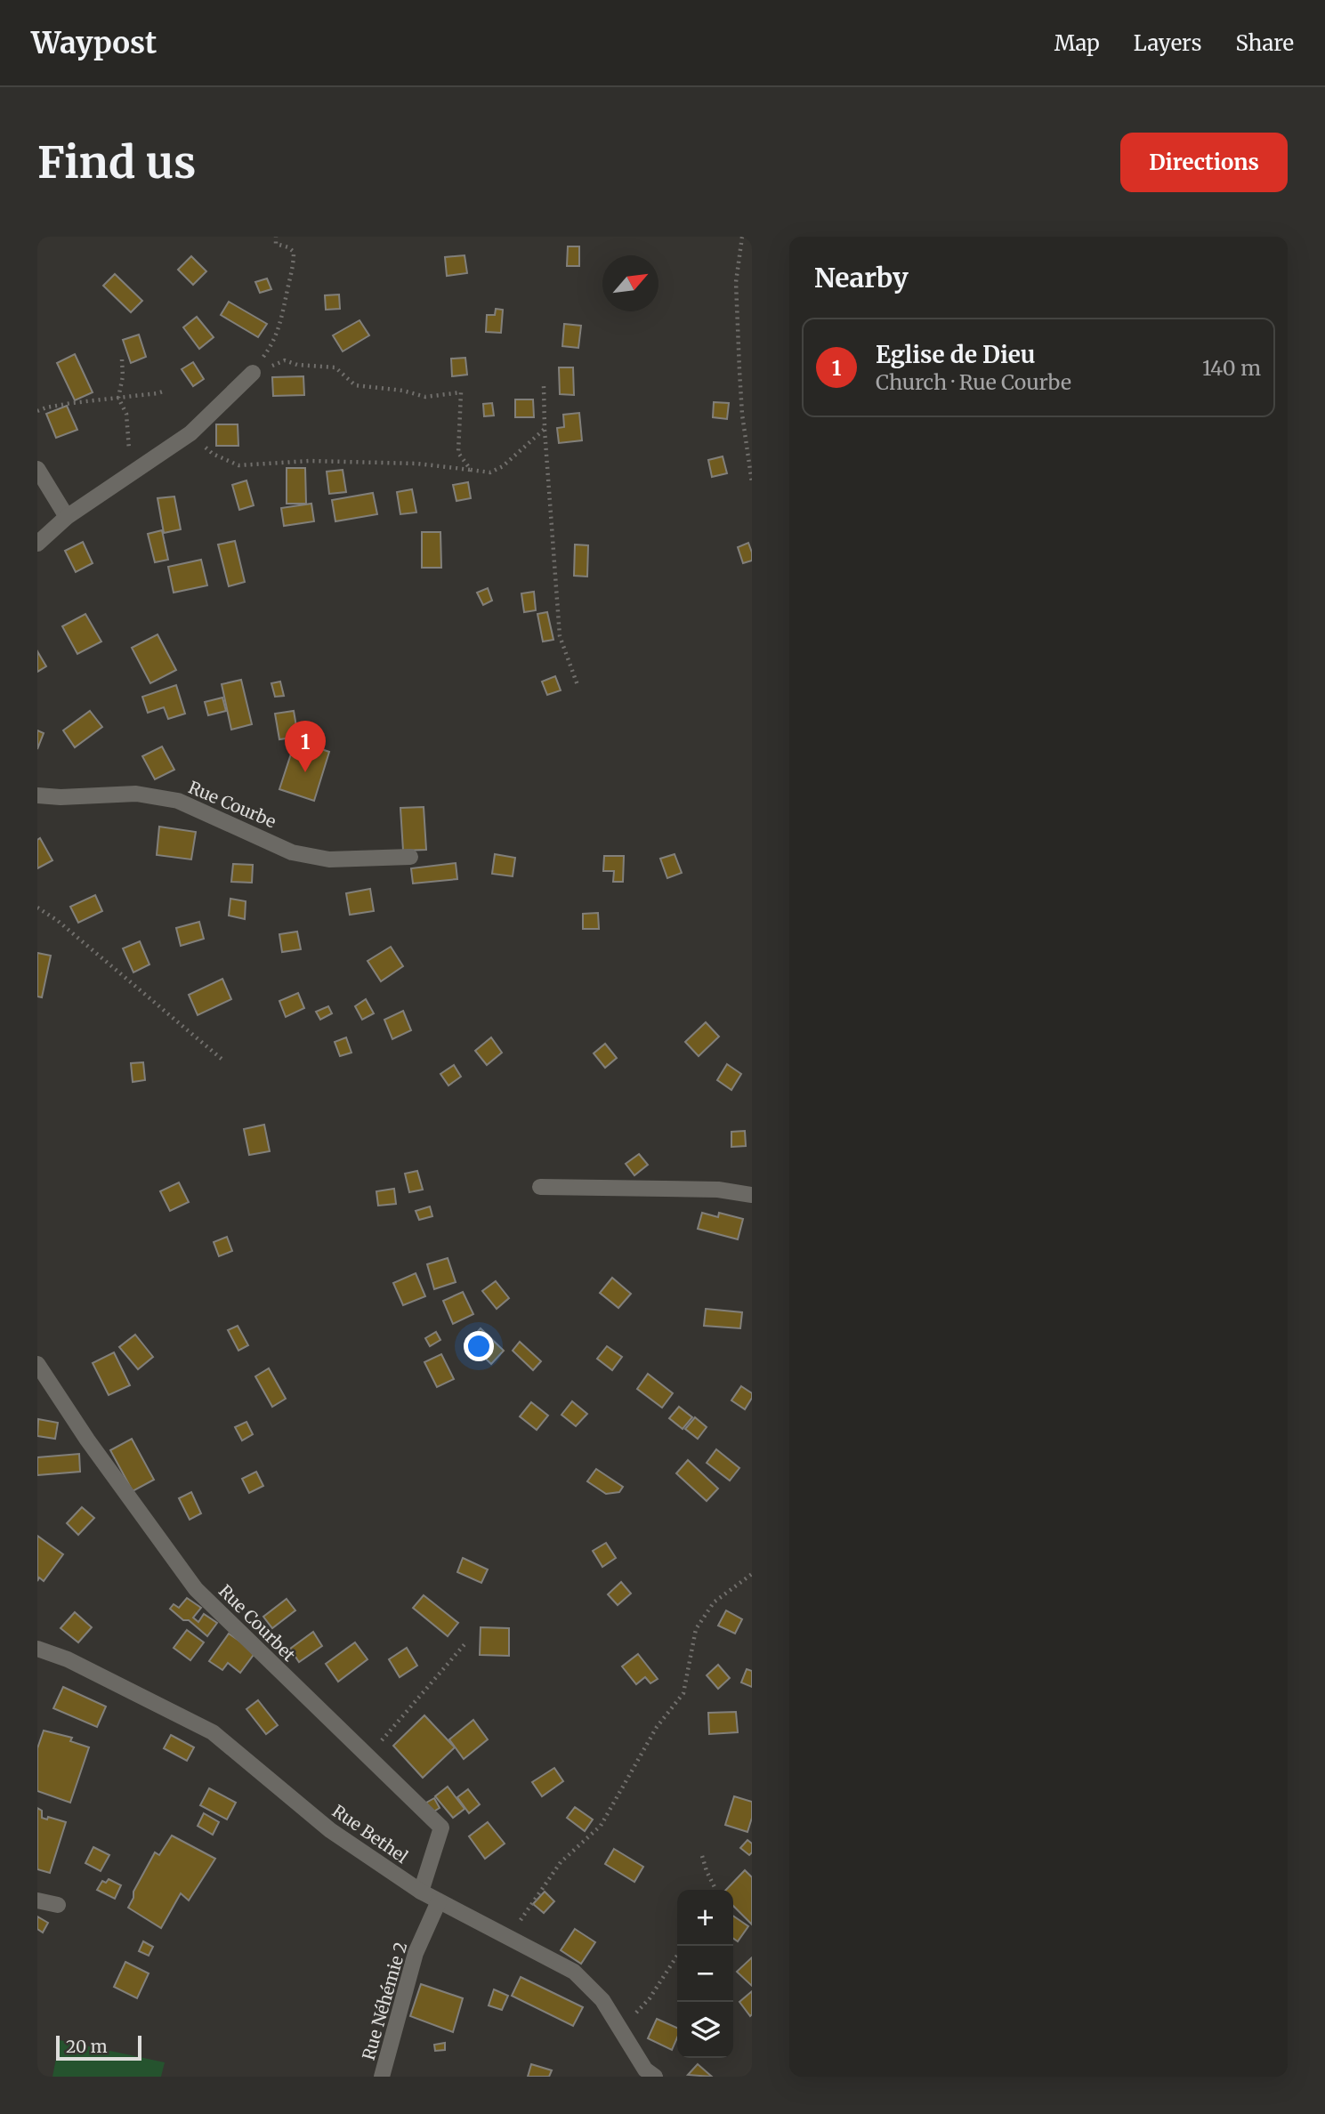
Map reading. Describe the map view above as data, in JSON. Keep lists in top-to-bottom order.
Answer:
{
  "streets": {
    "street": [
      "Rue Courbe",
      "Rue Courbet",
      "Rue Bethel",
      "Rue Néhémie 2"
    ]
  },
  "crossings": [
    ["Rue Courbet", "Rue Bethel"],
    ["Rue Bethel", "Rue Néhémie 2"]
  ],
  "scale_bar": "20 m",
  "north": "top right",
  "page": {
    "header": "Waypost",
    "nav": ["Map", "Layers", "Share"],
    "buttons": "Directions",
    "title": "Find us",
    "heading": "Nearby",
    "list": [
      {
        "mark": "1",
        "name": "Eglise de Dieu",
        "note": "Church · Rue Courbe",
        "value": "140 m"
      }
    ],
    "pins": "1",
    "map_buttons": ["+", "−"],
    "scale": "20 m"
  }
}
